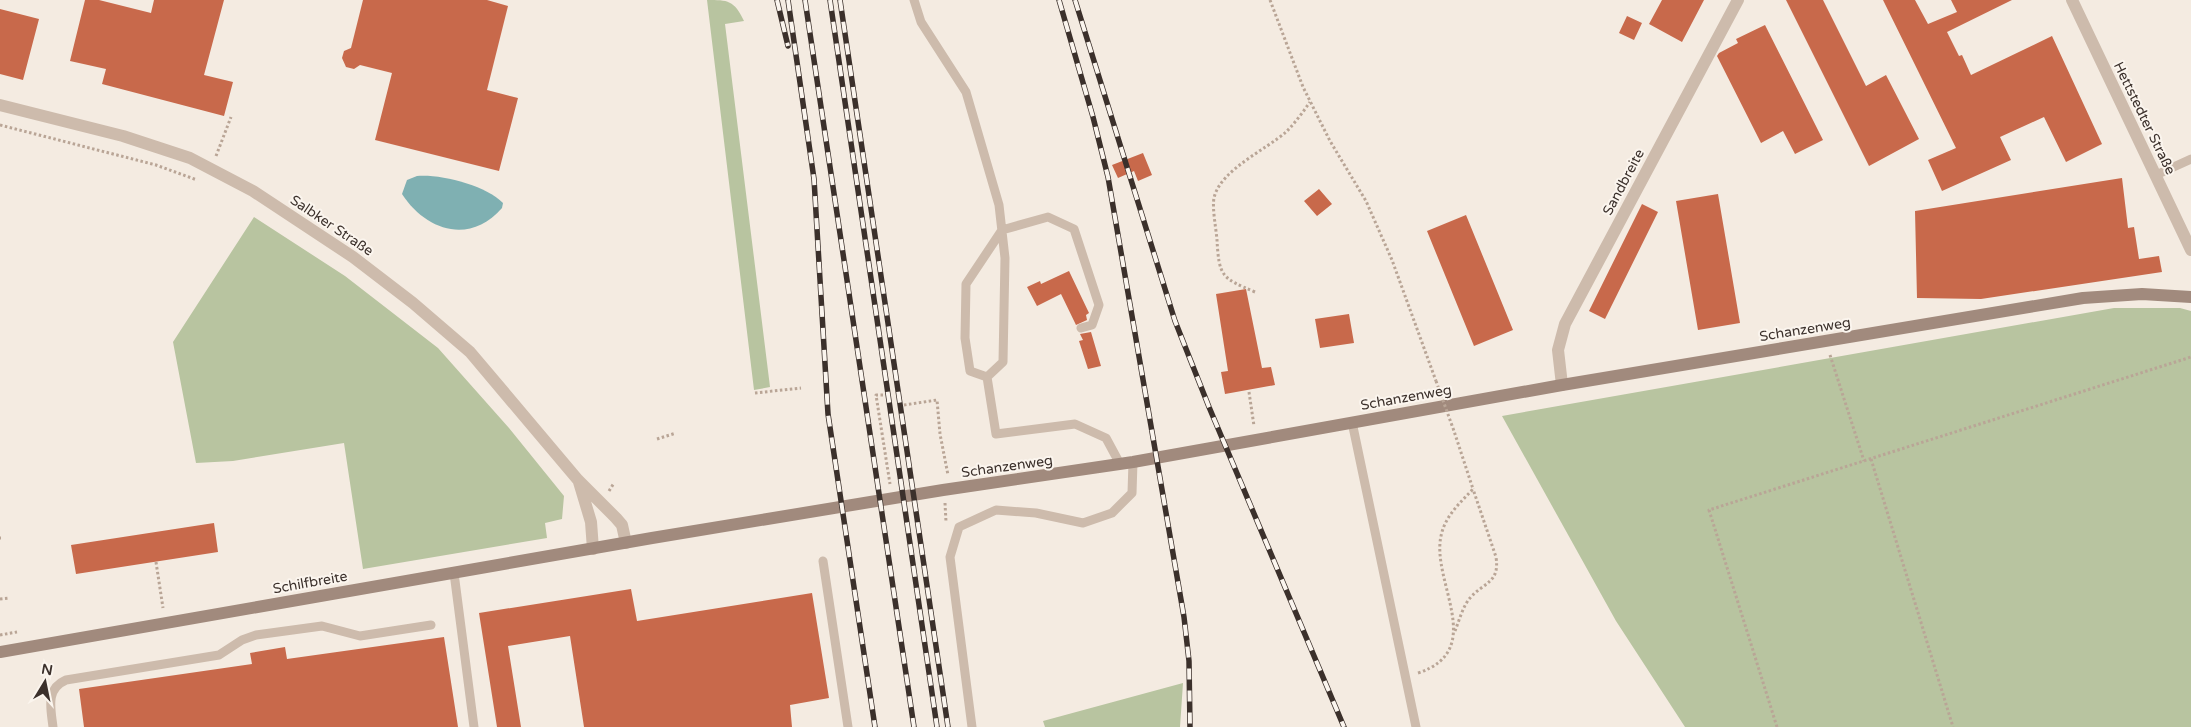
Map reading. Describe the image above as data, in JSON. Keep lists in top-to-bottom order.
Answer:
{
  "streets": {
    "main road": ["Schanzenweg", "Schilfbreite"],
    "street": ["Hettstedter Straße", "Sandbreite", "Salbker Straße"]
  },
  "crossings": [
    ["Sandbreite", "Schanzenweg"],
    ["Salbker Straße", "Schanzenweg"],
    ["Salbker Straße", "Schilfbreite"],
    ["Schanzenweg", "Schilfbreite"]
  ],
  "north": "top"
}
